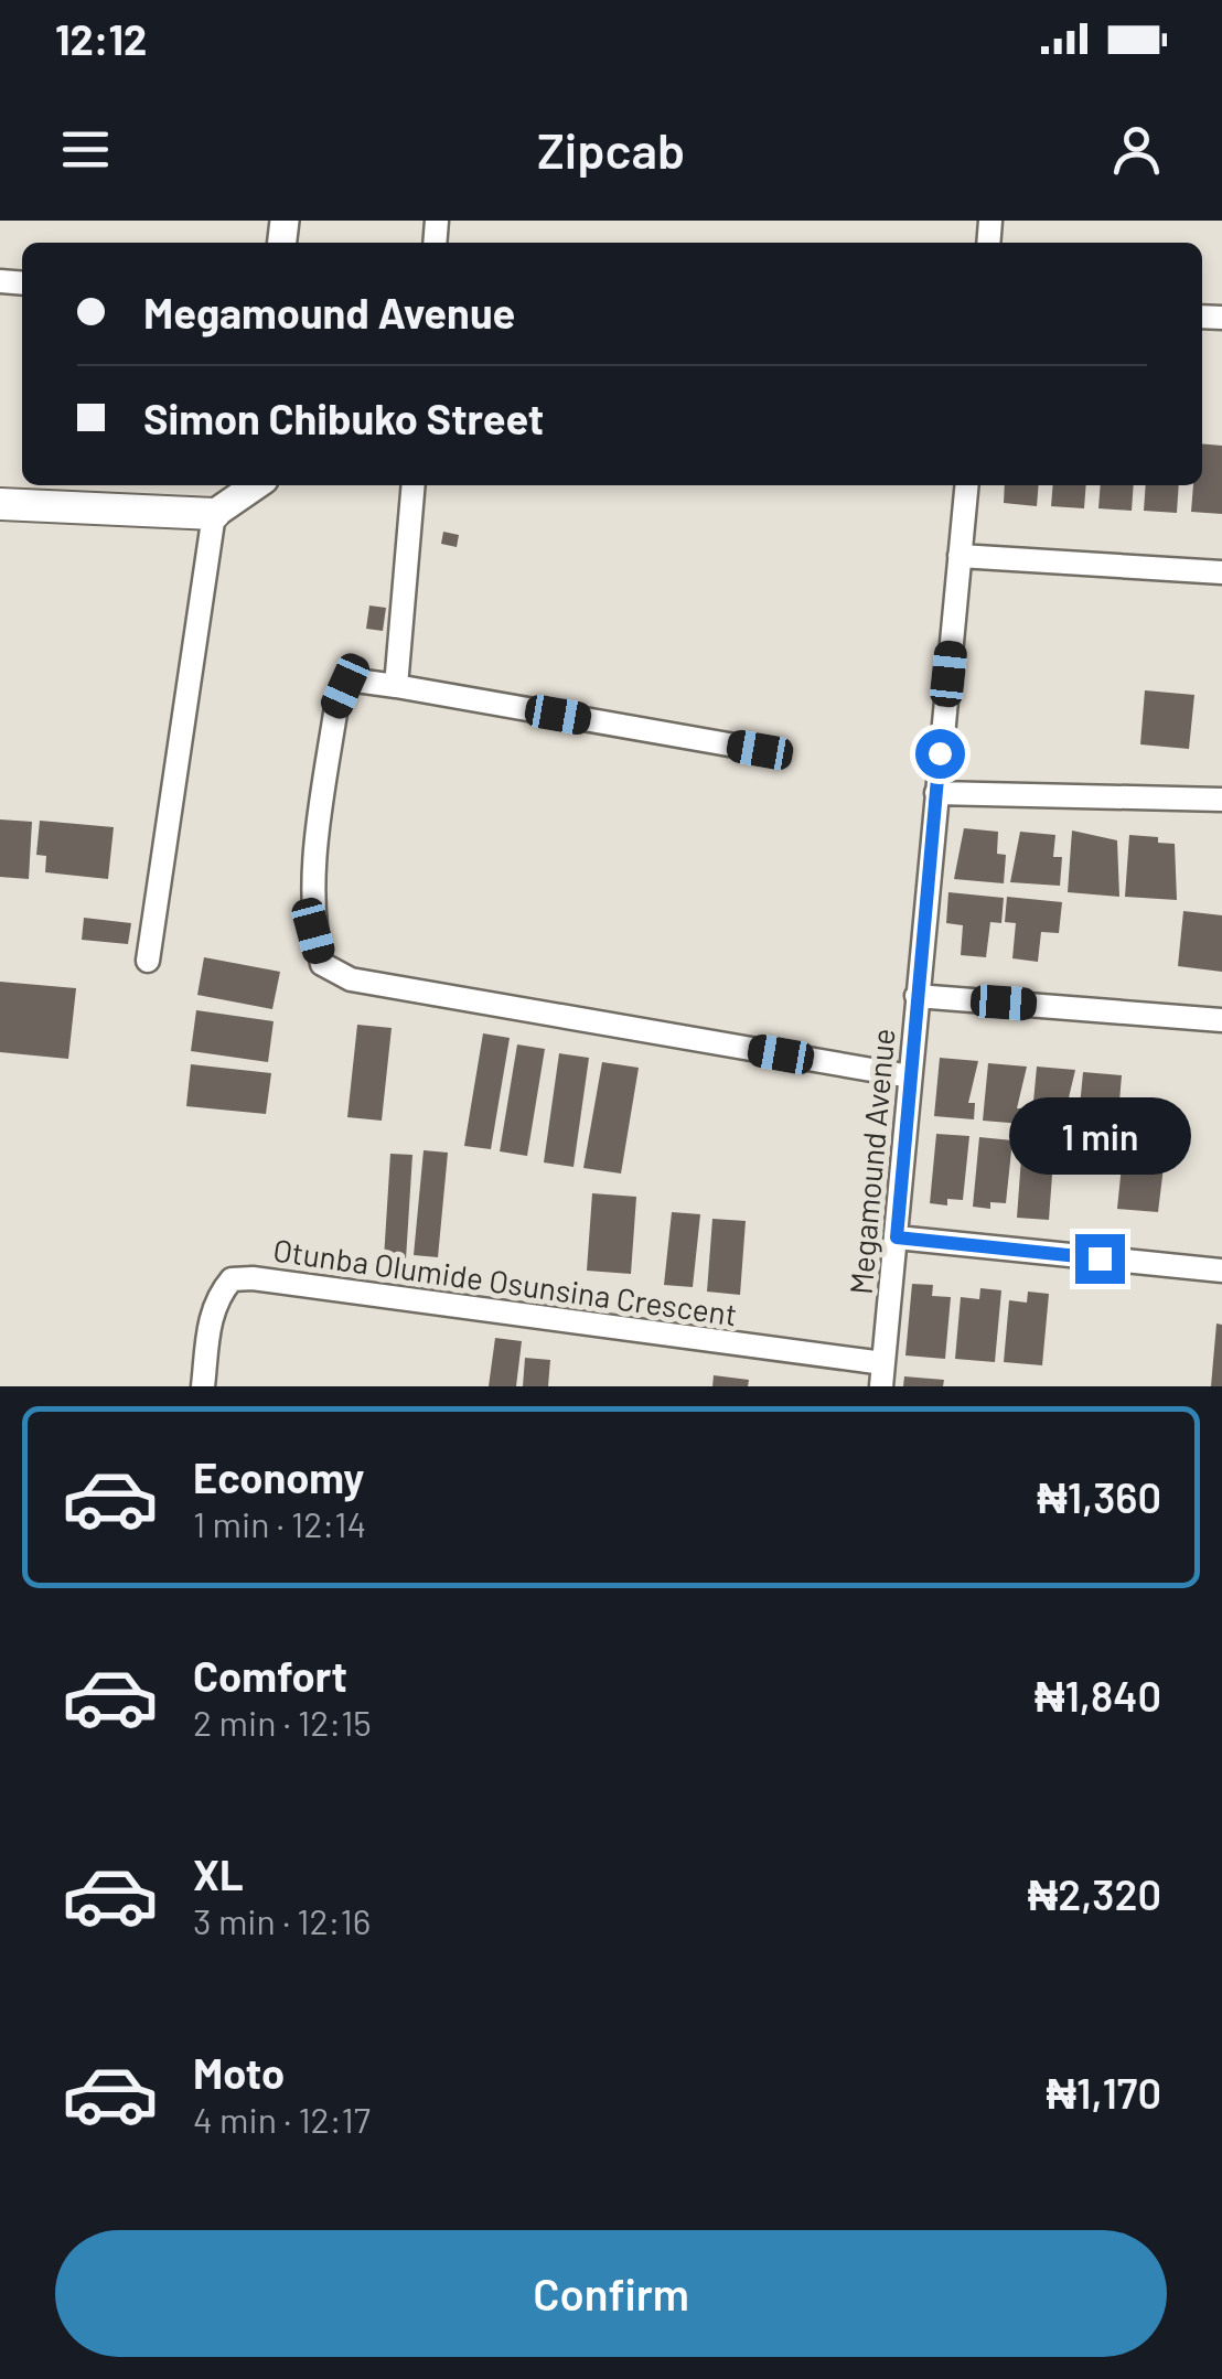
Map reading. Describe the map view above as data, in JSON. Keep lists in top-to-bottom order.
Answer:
{
  "streets": {
    "street": ["Megamound Avenue", "Otunba Olumide Osunsina Crescent"]
  },
  "crossings": [
    ["Megamound Avenue", "Otunba Olumide Osunsina Crescent"]
  ],
  "page": {
    "status": "12:12",
    "header": "Zipcab",
    "banner": ["Megamound Avenue", "Simon Chibuko Street"],
    "bubble": "1 min",
    "list": [
      {
        "name": "Economy",
        "note": "1 min · 12:14",
        "value": "₦1,360"
      },
      {
        "name": "Comfort",
        "note": "2 min · 12:15",
        "value": "₦1,840"
      },
      {
        "name": "XL",
        "note": "3 min · 12:16",
        "value": "₦2,320"
      },
      {
        "name": "Moto",
        "note": "4 min · 12:17",
        "value": "₦1,170"
      }
    ],
    "buttons": "Confirm"
  }
}
